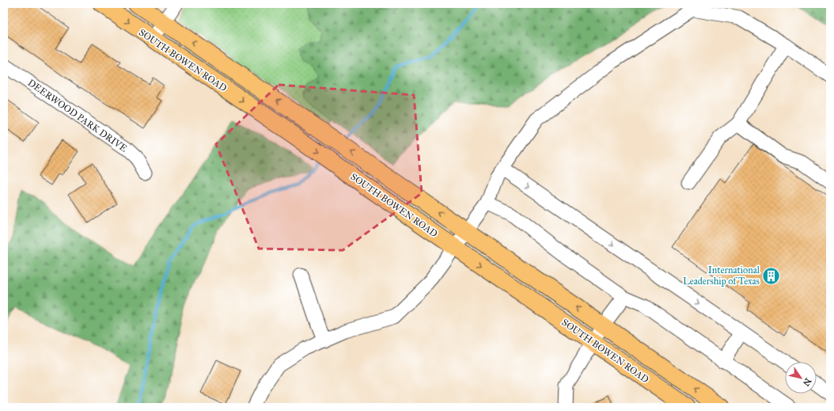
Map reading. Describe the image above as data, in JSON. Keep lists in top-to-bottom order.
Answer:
{
  "streets": {
    "main road": ["SOUTH BOWEN ROAD"],
    "street": ["DEERWOOD PARK DRIVE"]
  },
  "places": {
    "building": ["International Leadership of Texas"]
  },
  "north": "bottom right"
}
